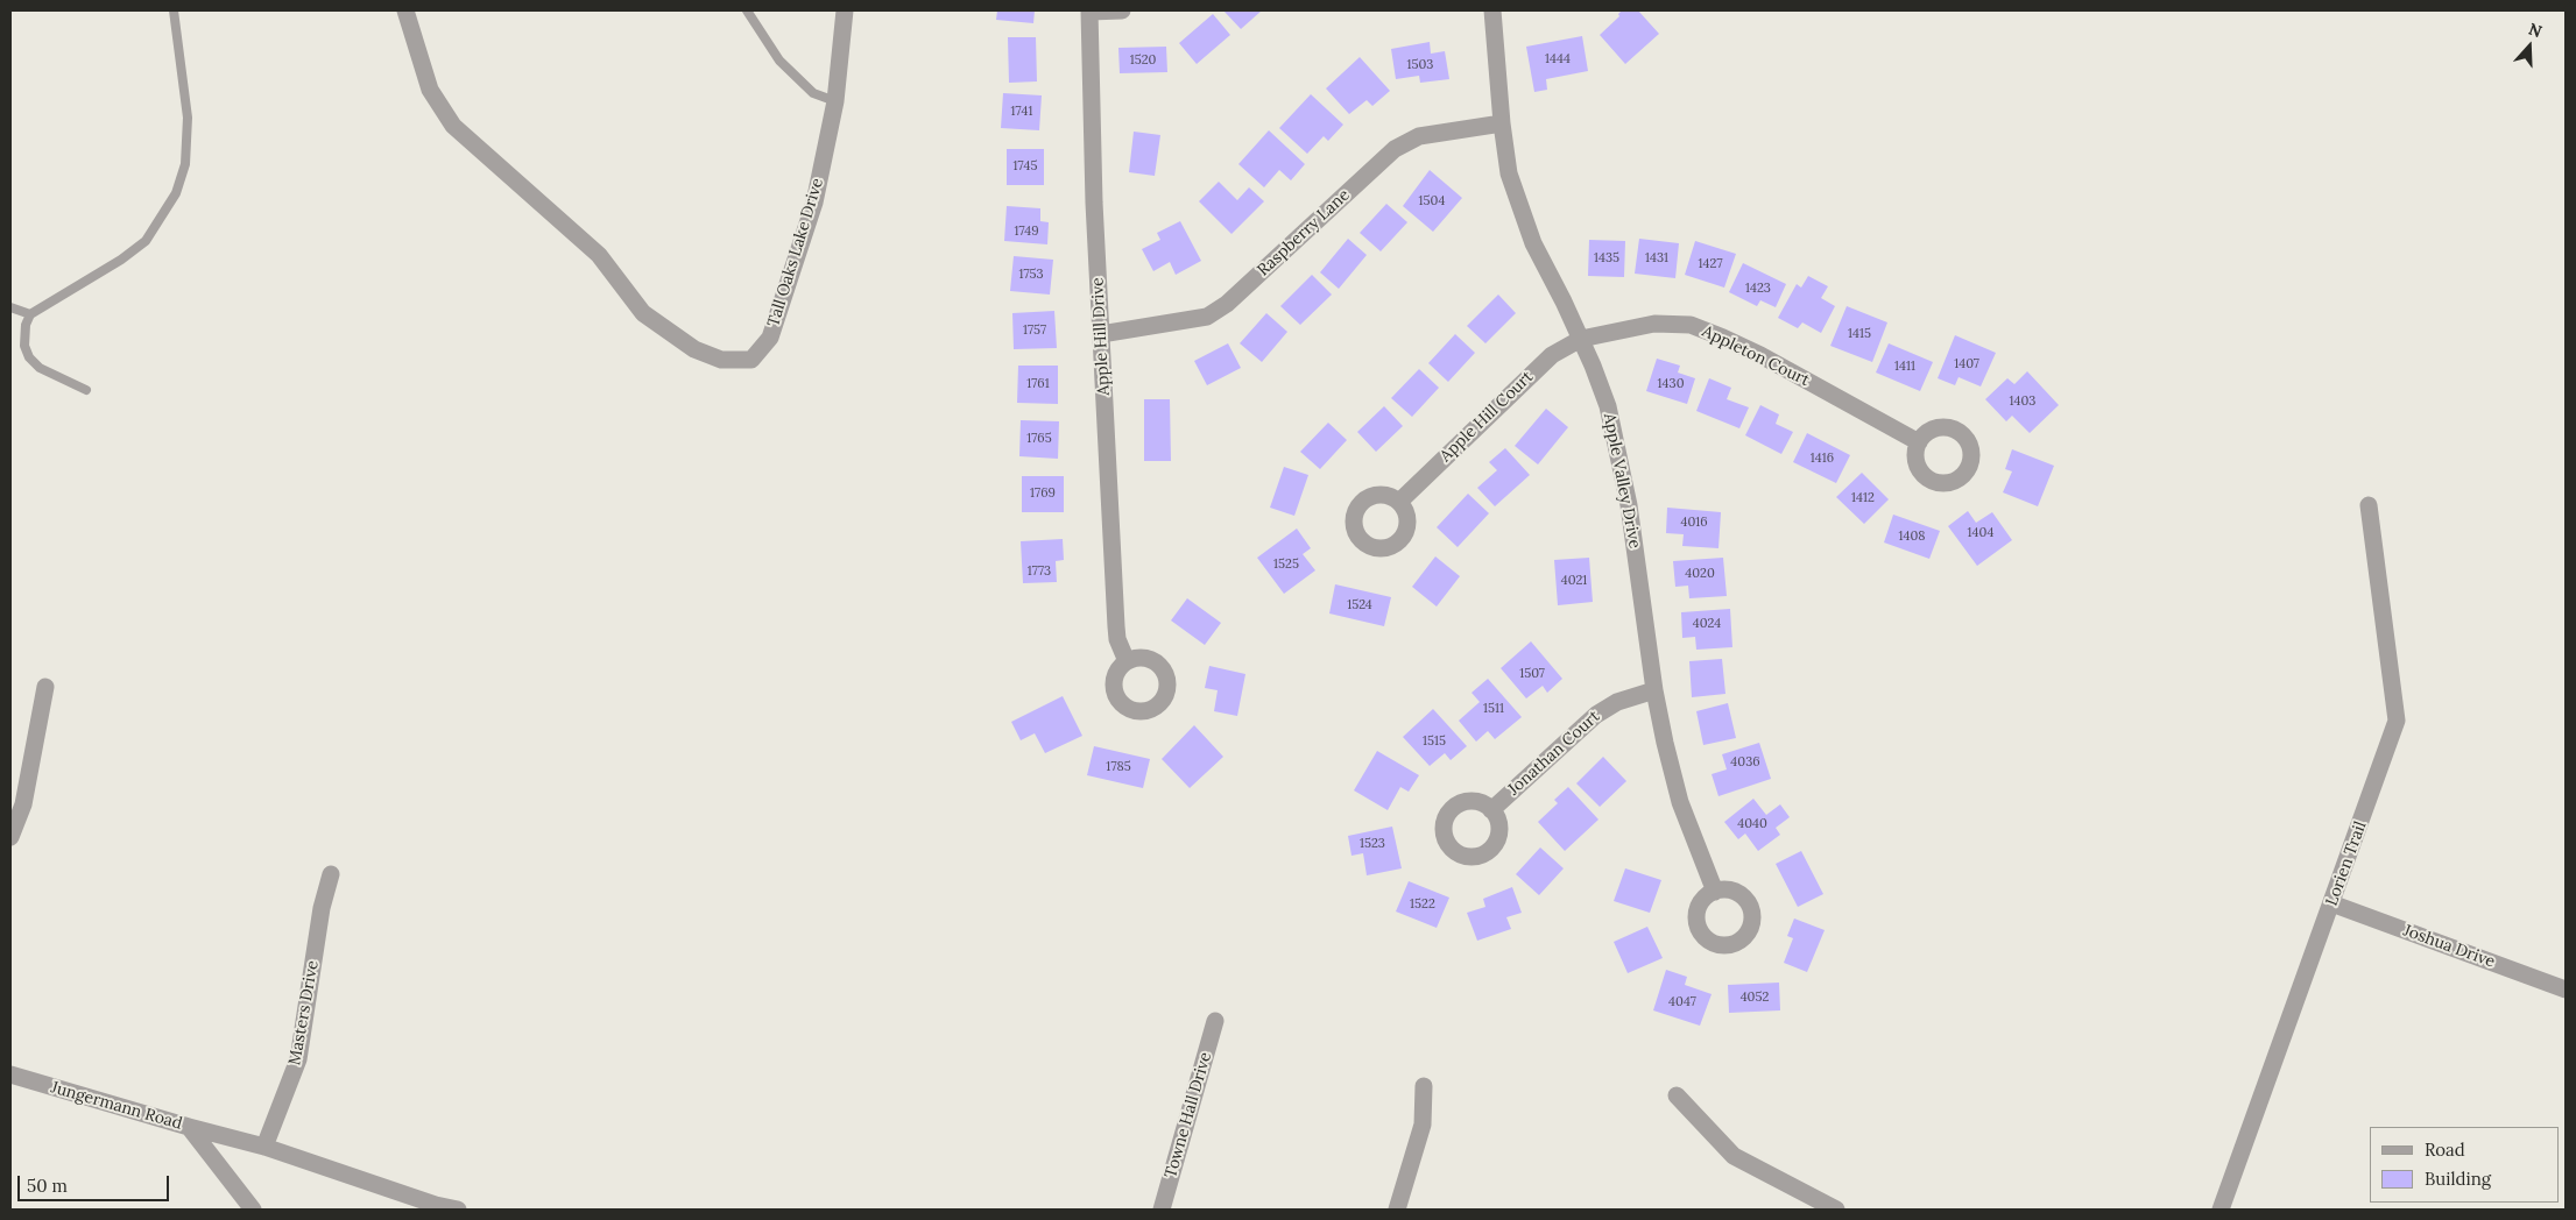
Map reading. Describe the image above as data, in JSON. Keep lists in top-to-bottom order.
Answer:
{
  "streets": {
    "street": [
      "Raspberry Lane",
      "Tall Oaks Lake Drive",
      "Apple Hill Drive",
      "Appleton Court",
      "Apple Hill Court",
      "Apple Valley Drive",
      "Jonathan Court",
      "Lorien Trail",
      "Joshua Drive",
      "Masters Drive",
      "Jungermann Road",
      "Towne Hall Drive"
    ]
  },
  "crossings": [
    ["Raspberry Lane", "Apple Hill Drive"],
    ["Raspberry Lane", "Apple Valley Drive"],
    ["Appleton Court", "Apple Hill Court"],
    ["Appleton Court", "Apple Valley Drive"],
    ["Apple Hill Court", "Apple Valley Drive"],
    ["Apple Valley Drive", "Jonathan Court"],
    ["Lorien Trail", "Joshua Drive"]
  ],
  "house_numbers": [
    "1444",
    "1520",
    "1503",
    "1741",
    "1745",
    "1504",
    "1749",
    "1435",
    "1431",
    "1427",
    "1753",
    "1423",
    "1757",
    "1415",
    "1407",
    "1411",
    "1761",
    "1430",
    "1403",
    "1765",
    "1416",
    "1769",
    "1412",
    "4016",
    "1404",
    "1408",
    "1525",
    "1773",
    "4020",
    "4021",
    "1524",
    "4024",
    "1507",
    "1511",
    "1515",
    "4036",
    "1785",
    "4040",
    "1523",
    "1522",
    "4052",
    "4047"
  ],
  "legend": ["Road", "Building"],
  "scale_bar": "50 m",
  "north": "top"
}
